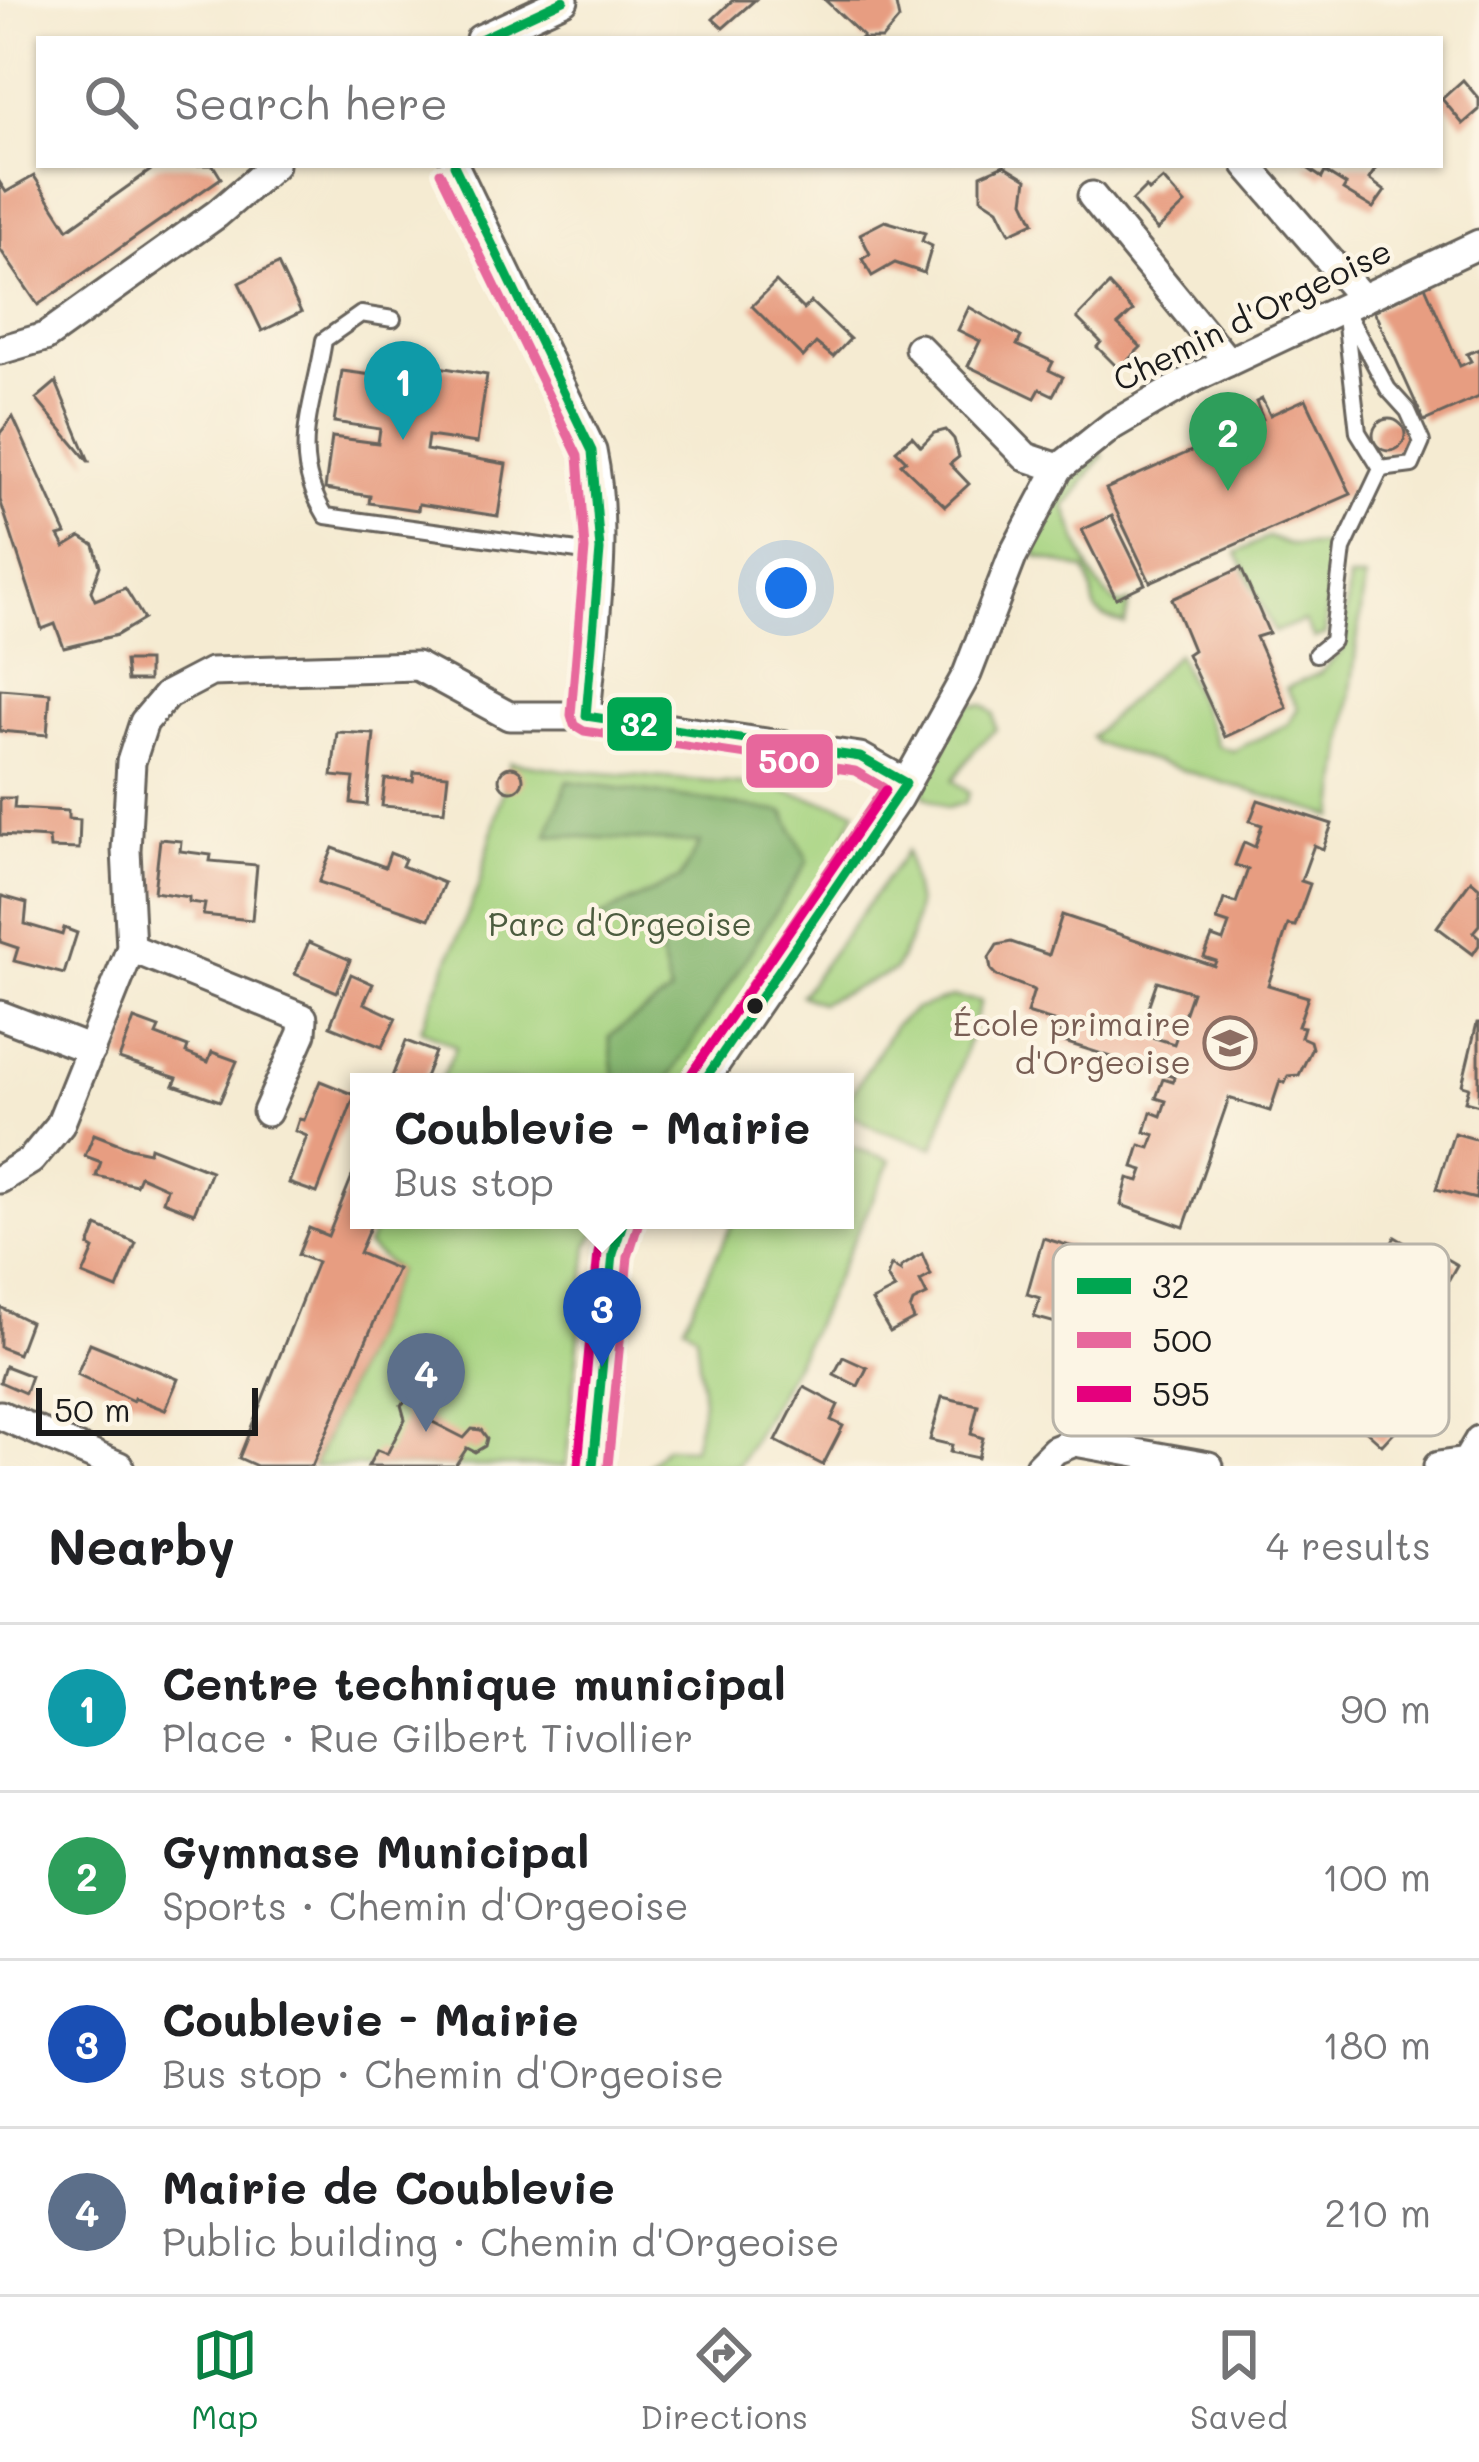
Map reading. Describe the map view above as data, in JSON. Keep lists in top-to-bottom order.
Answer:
{
  "streets": {
    "street": ["Chemin d'Orgeoise"]
  },
  "parks": ["Parc d'Orgeoise"],
  "places": {
    "school or university": ["École primaire d'Orgeoise"]
  },
  "lines": ["transit line 32", "transit line 500", "transit line 595"],
  "legend": ["32", "500", "595"],
  "scale_bar": "50 m",
  "page": {
    "search": "Search here",
    "pins": [
      "1",
      "2",
      "3",
      "4"
    ],
    "popup": ["Coublevie - Mairie", "Bus stop"],
    "scale": "50 m",
    "heading": ["Nearby", "4 results"],
    "list": [
      {
        "mark": "1",
        "name": "Centre technique municipal",
        "note": "Place · Rue Gilbert Tivollier",
        "value": "90 m"
      },
      {
        "mark": "2",
        "name": "Gymnase Municipal",
        "note": "Sports · Chemin d'Orgeoise",
        "value": "100 m"
      },
      {
        "mark": "3",
        "name": "Coublevie - Mairie",
        "note": "Bus stop · Chemin d'Orgeoise",
        "value": "180 m"
      },
      {
        "mark": "4",
        "name": "Mairie de Coublevie",
        "note": "Public building · Chemin d'Orgeoise",
        "value": "210 m"
      }
    ],
    "nav": ["Map", "Directions", "Saved"]
  }
}
